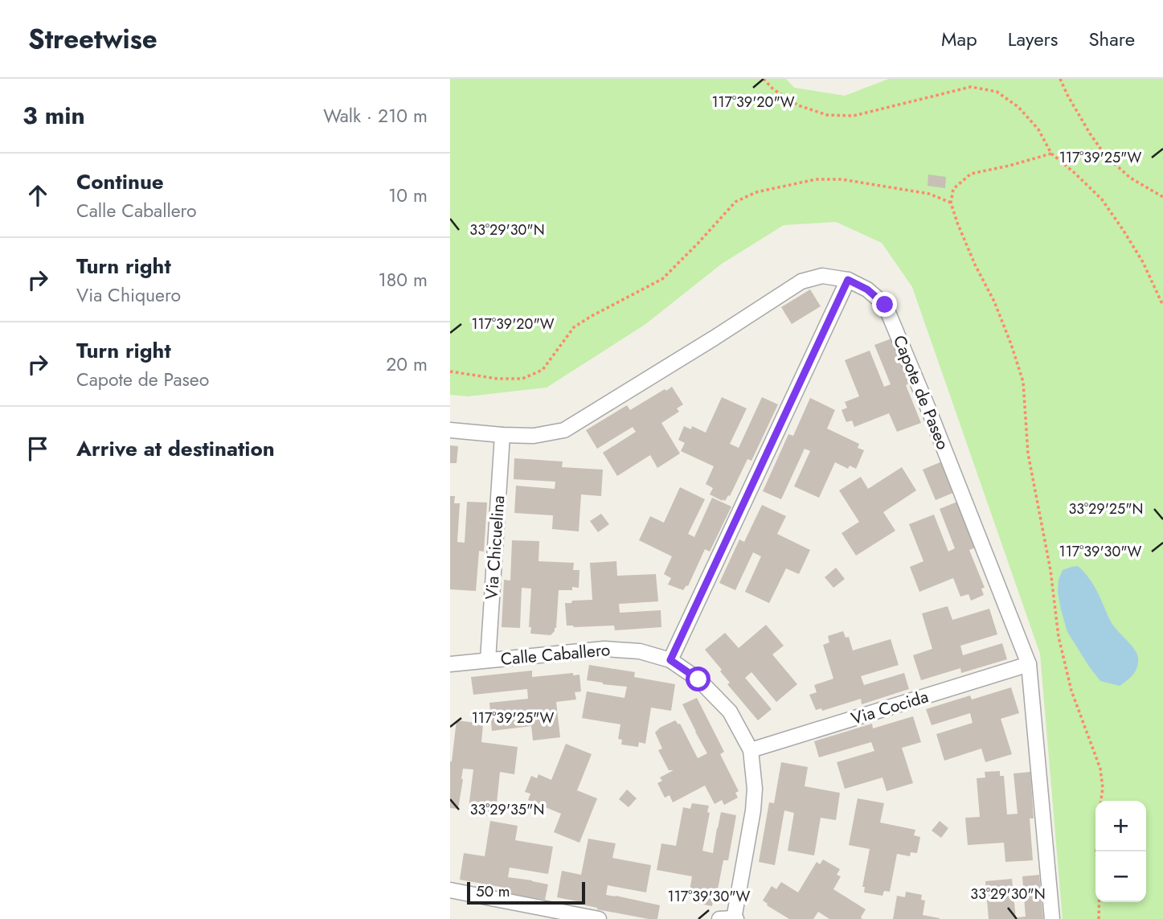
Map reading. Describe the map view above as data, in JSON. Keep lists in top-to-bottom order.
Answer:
{
  "streets": {
    "street": [
      "Capote de Paseo",
      "Via Chicuelina",
      "Calle Caballero",
      "Via Cocida"
    ]
  },
  "crossings": [
    ["Capote de Paseo", "Via Chicuelina"],
    ["Capote de Paseo", "Via Cocida"],
    ["Via Chicuelina", "Calle Caballero"],
    ["Calle Caballero", "Via Cocida"]
  ],
  "scale_bar": "50 m",
  "page": {
    "header": "Streetwise",
    "nav": ["Map", "Layers", "Share"],
    "heading": ["3 min", "Walk · 210 m"],
    "list": [
      ["Continue", "Calle Caballero", "10 m"],
      ["Turn right", "Via Chiquero", "180 m"],
      ["Turn right", "Capote de Paseo", "20 m"],
      "Arrive at destination"
    ],
    "map_buttons": ["+", "−"],
    "scale": "50 m"
  },
  "coordinates": [
    "117°39'20\"W",
    "117°39'25\"W",
    "33°29'30\"N",
    "33°29'25\"N",
    "117°39'30\"W",
    "33°29'35\"N"
  ]
}
